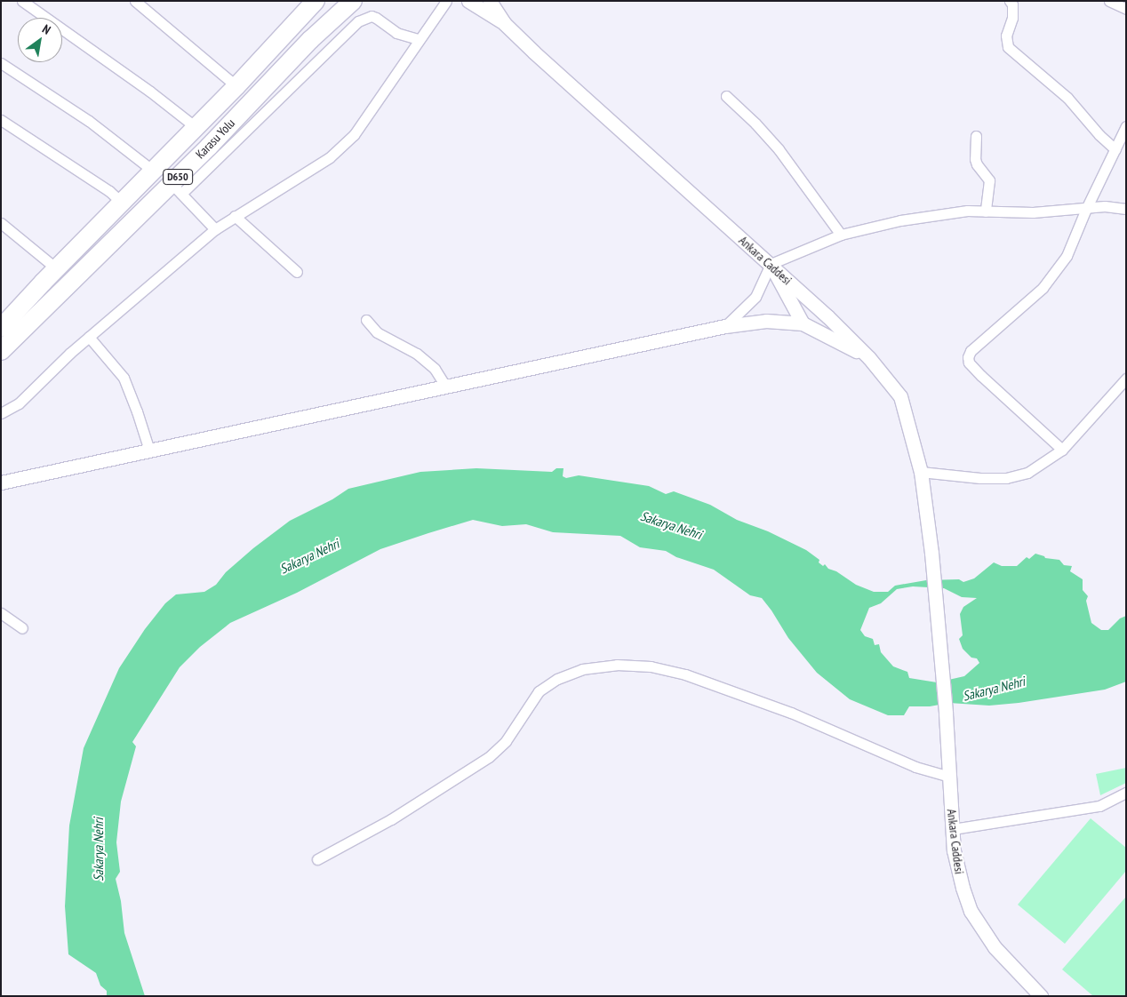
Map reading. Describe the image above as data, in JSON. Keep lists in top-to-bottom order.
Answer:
{
  "streets": {
    "highway": ["Karasu Yolu", "D650"],
    "main road": ["Ankara Caddesi"]
  },
  "water": ["Sakarya Nehri"],
  "north": "top right"
}
